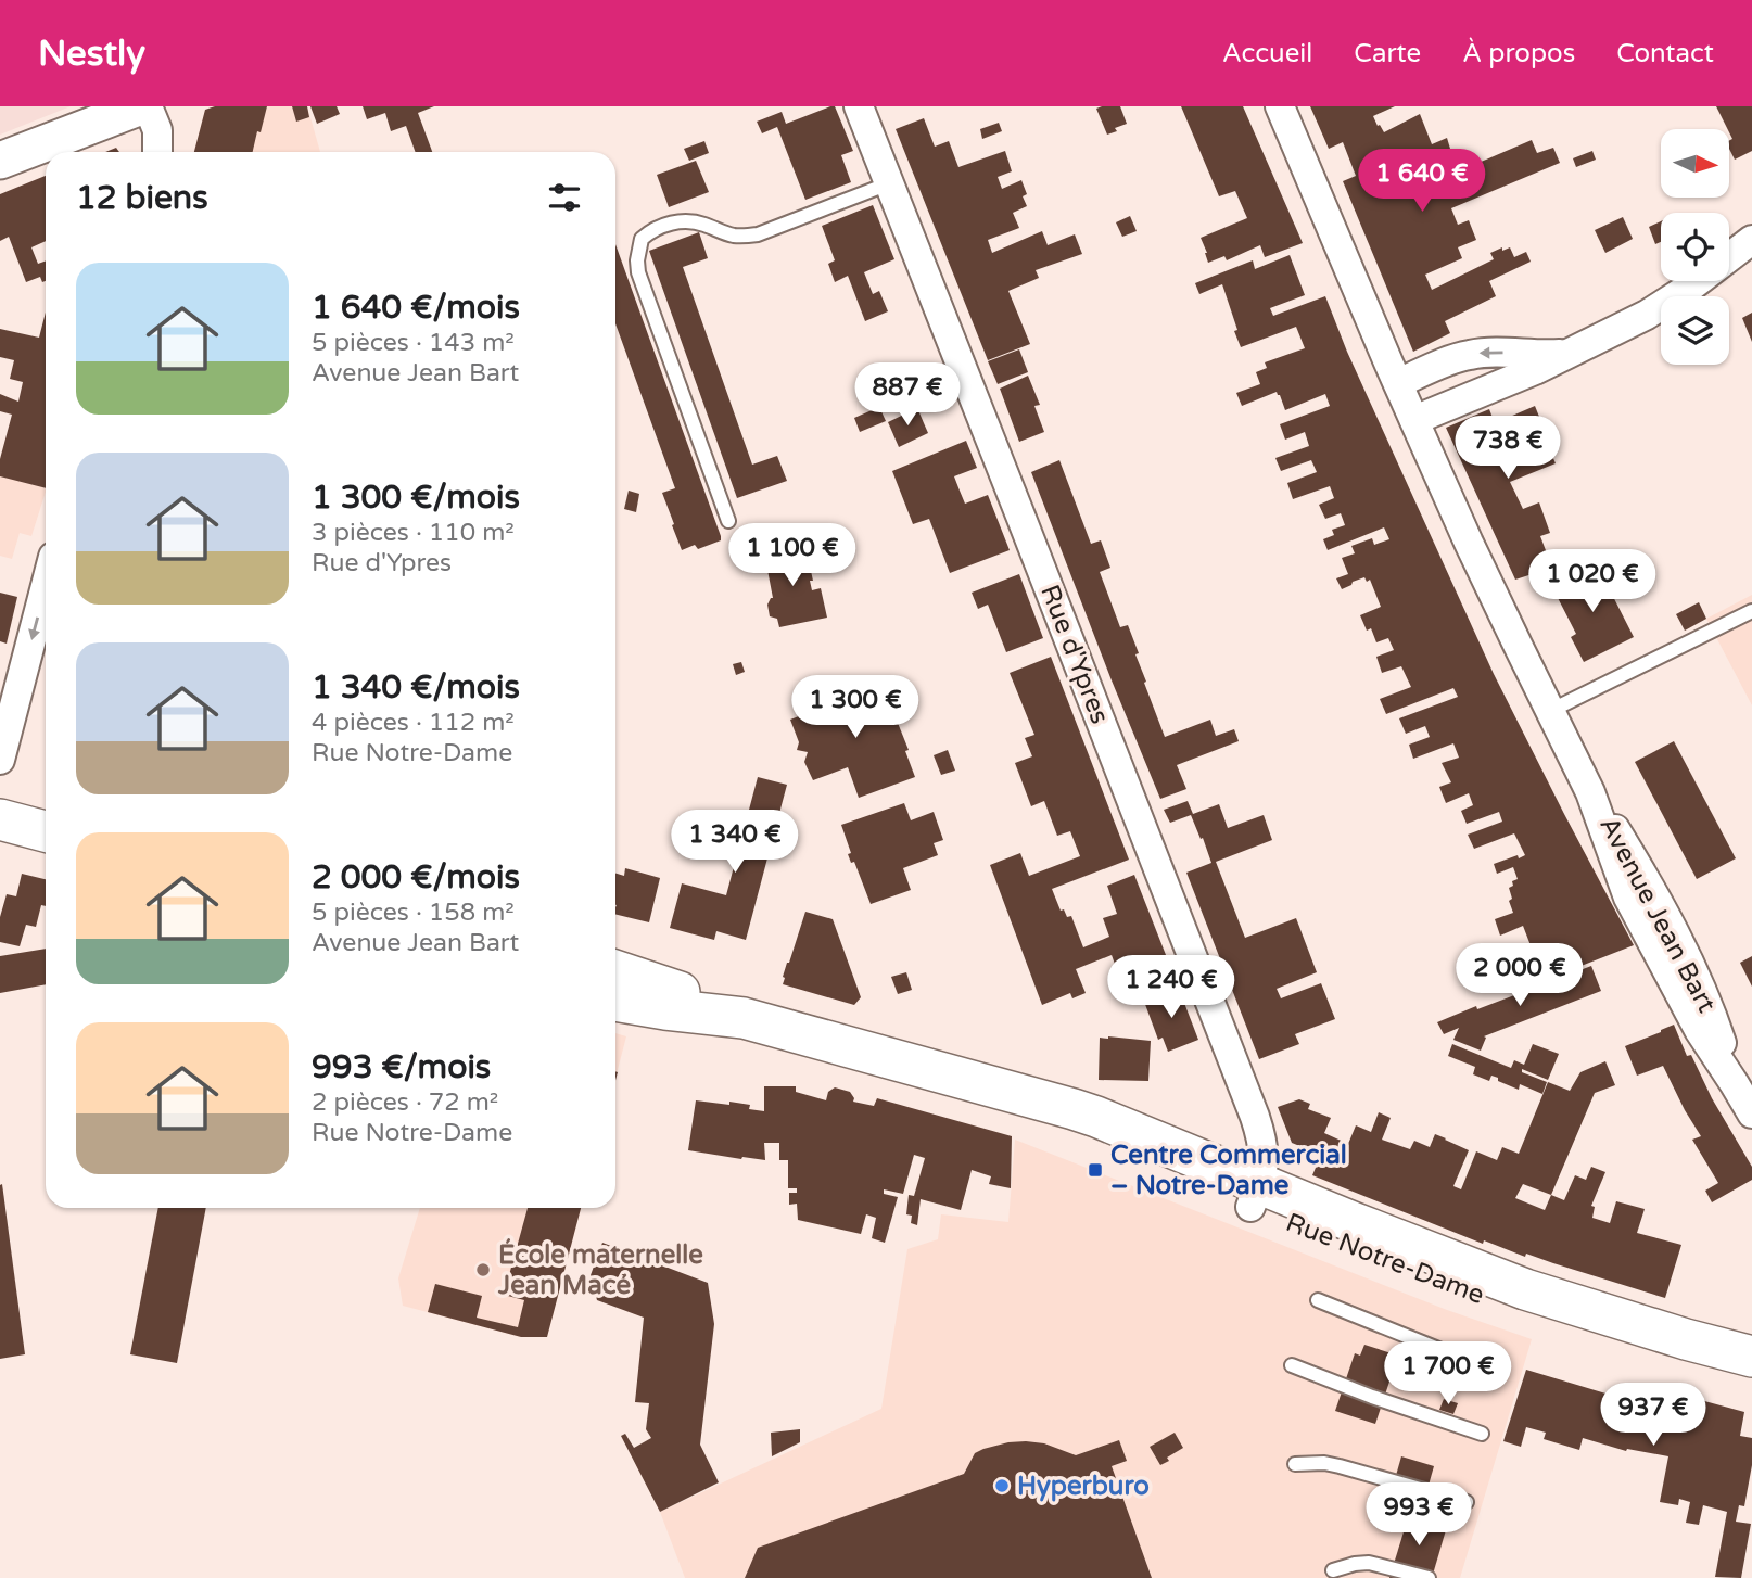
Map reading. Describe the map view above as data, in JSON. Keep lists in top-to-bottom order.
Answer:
{
  "streets": {
    "main road": ["Rue Notre-Dame"],
    "street": ["Rue d'Ypres", "Avenue Jean Bart"]
  },
  "crossings": [
    ["Rue d'Ypres", "Rue Notre-Dame"]
  ],
  "places": {
    "transit": ["Centre Commercial – Notre-Dame"],
    "other": ["École maternelle Jean Macé", "Hyperburo"]
  },
  "north": "right",
  "page": {
    "header": "Nestly",
    "nav": [
      "Accueil",
      "Carte",
      "À propos",
      "Contact"
    ],
    "price": [
      "1 640 €",
      "887 €",
      "738 €",
      "1 100 €",
      "1 020 €",
      "1 300 €",
      "1 340 €",
      "2 000 €",
      "1 240 €",
      "1 700 €",
      "937 €",
      "993 €"
    ],
    "heading": "12 biens",
    "list": [
      {
        "name": "1 640 €/mois",
        "note": "5 pièces · 143 m² · Avenue Jean Bart"
      },
      {
        "name": "1 300 €/mois",
        "note": "3 pièces · 110 m² · Rue d'Ypres"
      },
      {
        "name": "1 340 €/mois",
        "note": "4 pièces · 112 m² · Rue Notre-Dame"
      },
      {
        "name": "2 000 €/mois",
        "note": "5 pièces · 158 m² · Avenue Jean Bart"
      },
      {
        "name": "993 €/mois",
        "note": "2 pièces · 72 m² · Rue Notre-Dame"
      }
    ]
  }
}
